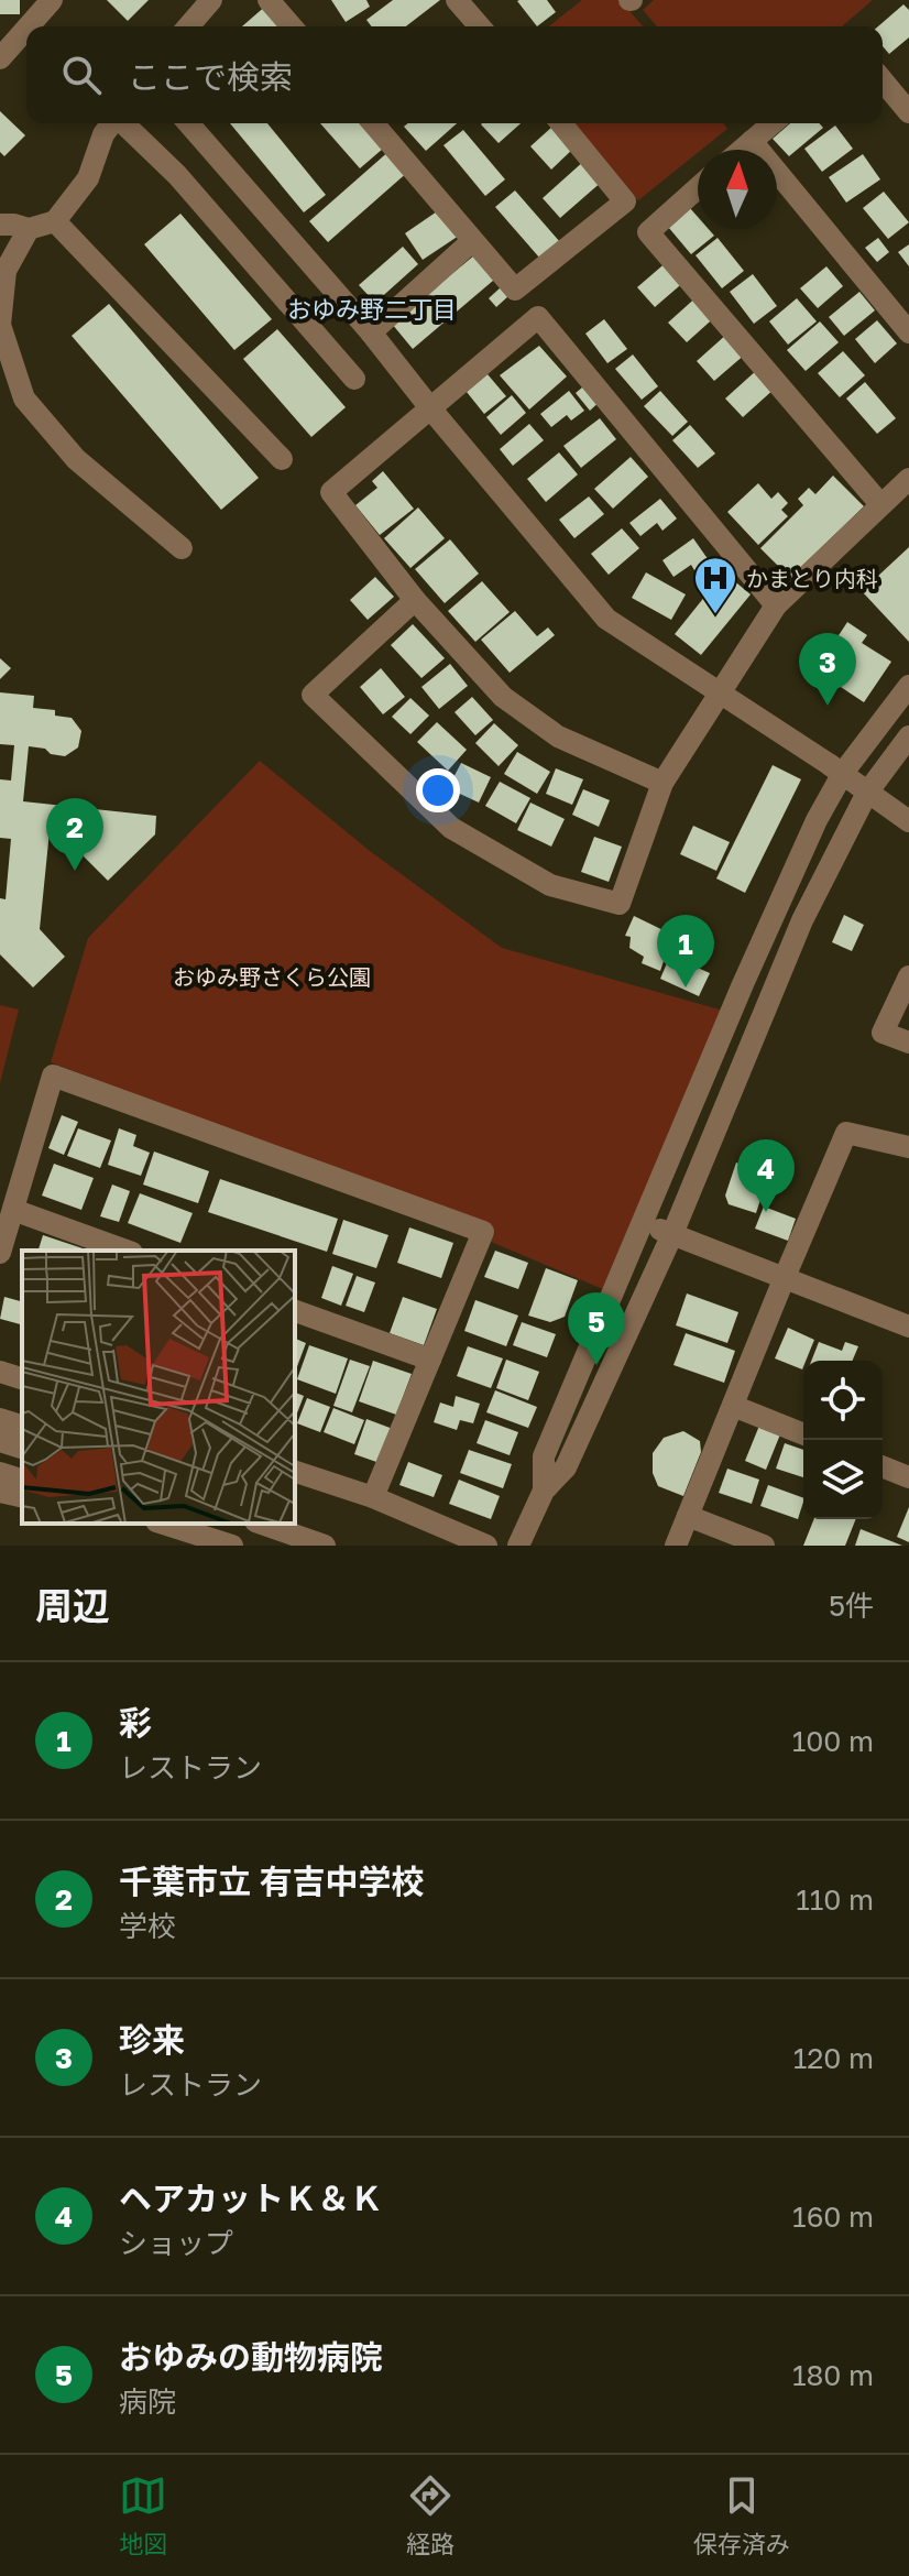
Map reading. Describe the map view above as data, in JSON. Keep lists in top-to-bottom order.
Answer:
{
  "districts": ["おゆみ野二丁目"],
  "parks": ["おゆみ野さくら公園"],
  "places": {
    "hospital": ["かまとり内科"]
  },
  "north": "top",
  "page": {
    "search": "ここで検索",
    "pins": [
      "3",
      "2",
      "1",
      "4",
      "5"
    ],
    "heading": ["周辺", "5件"],
    "list": [
      {
        "mark": "1",
        "name": "彩",
        "note": "レストラン",
        "value": "100 m"
      },
      {
        "mark": "2",
        "name": "千葉市立 有吉中学校",
        "note": "学校",
        "value": "110 m"
      },
      {
        "mark": "3",
        "name": "珍来",
        "note": "レストラン",
        "value": "120 m"
      },
      {
        "mark": "4",
        "name": "ヘアカットＫ＆Ｋ",
        "note": "ショップ",
        "value": "160 m"
      },
      {
        "mark": "5",
        "name": "おゆみの動物病院",
        "note": "病院",
        "value": "180 m"
      }
    ],
    "nav": ["地図", "経路", "保存済み"]
  }
}
